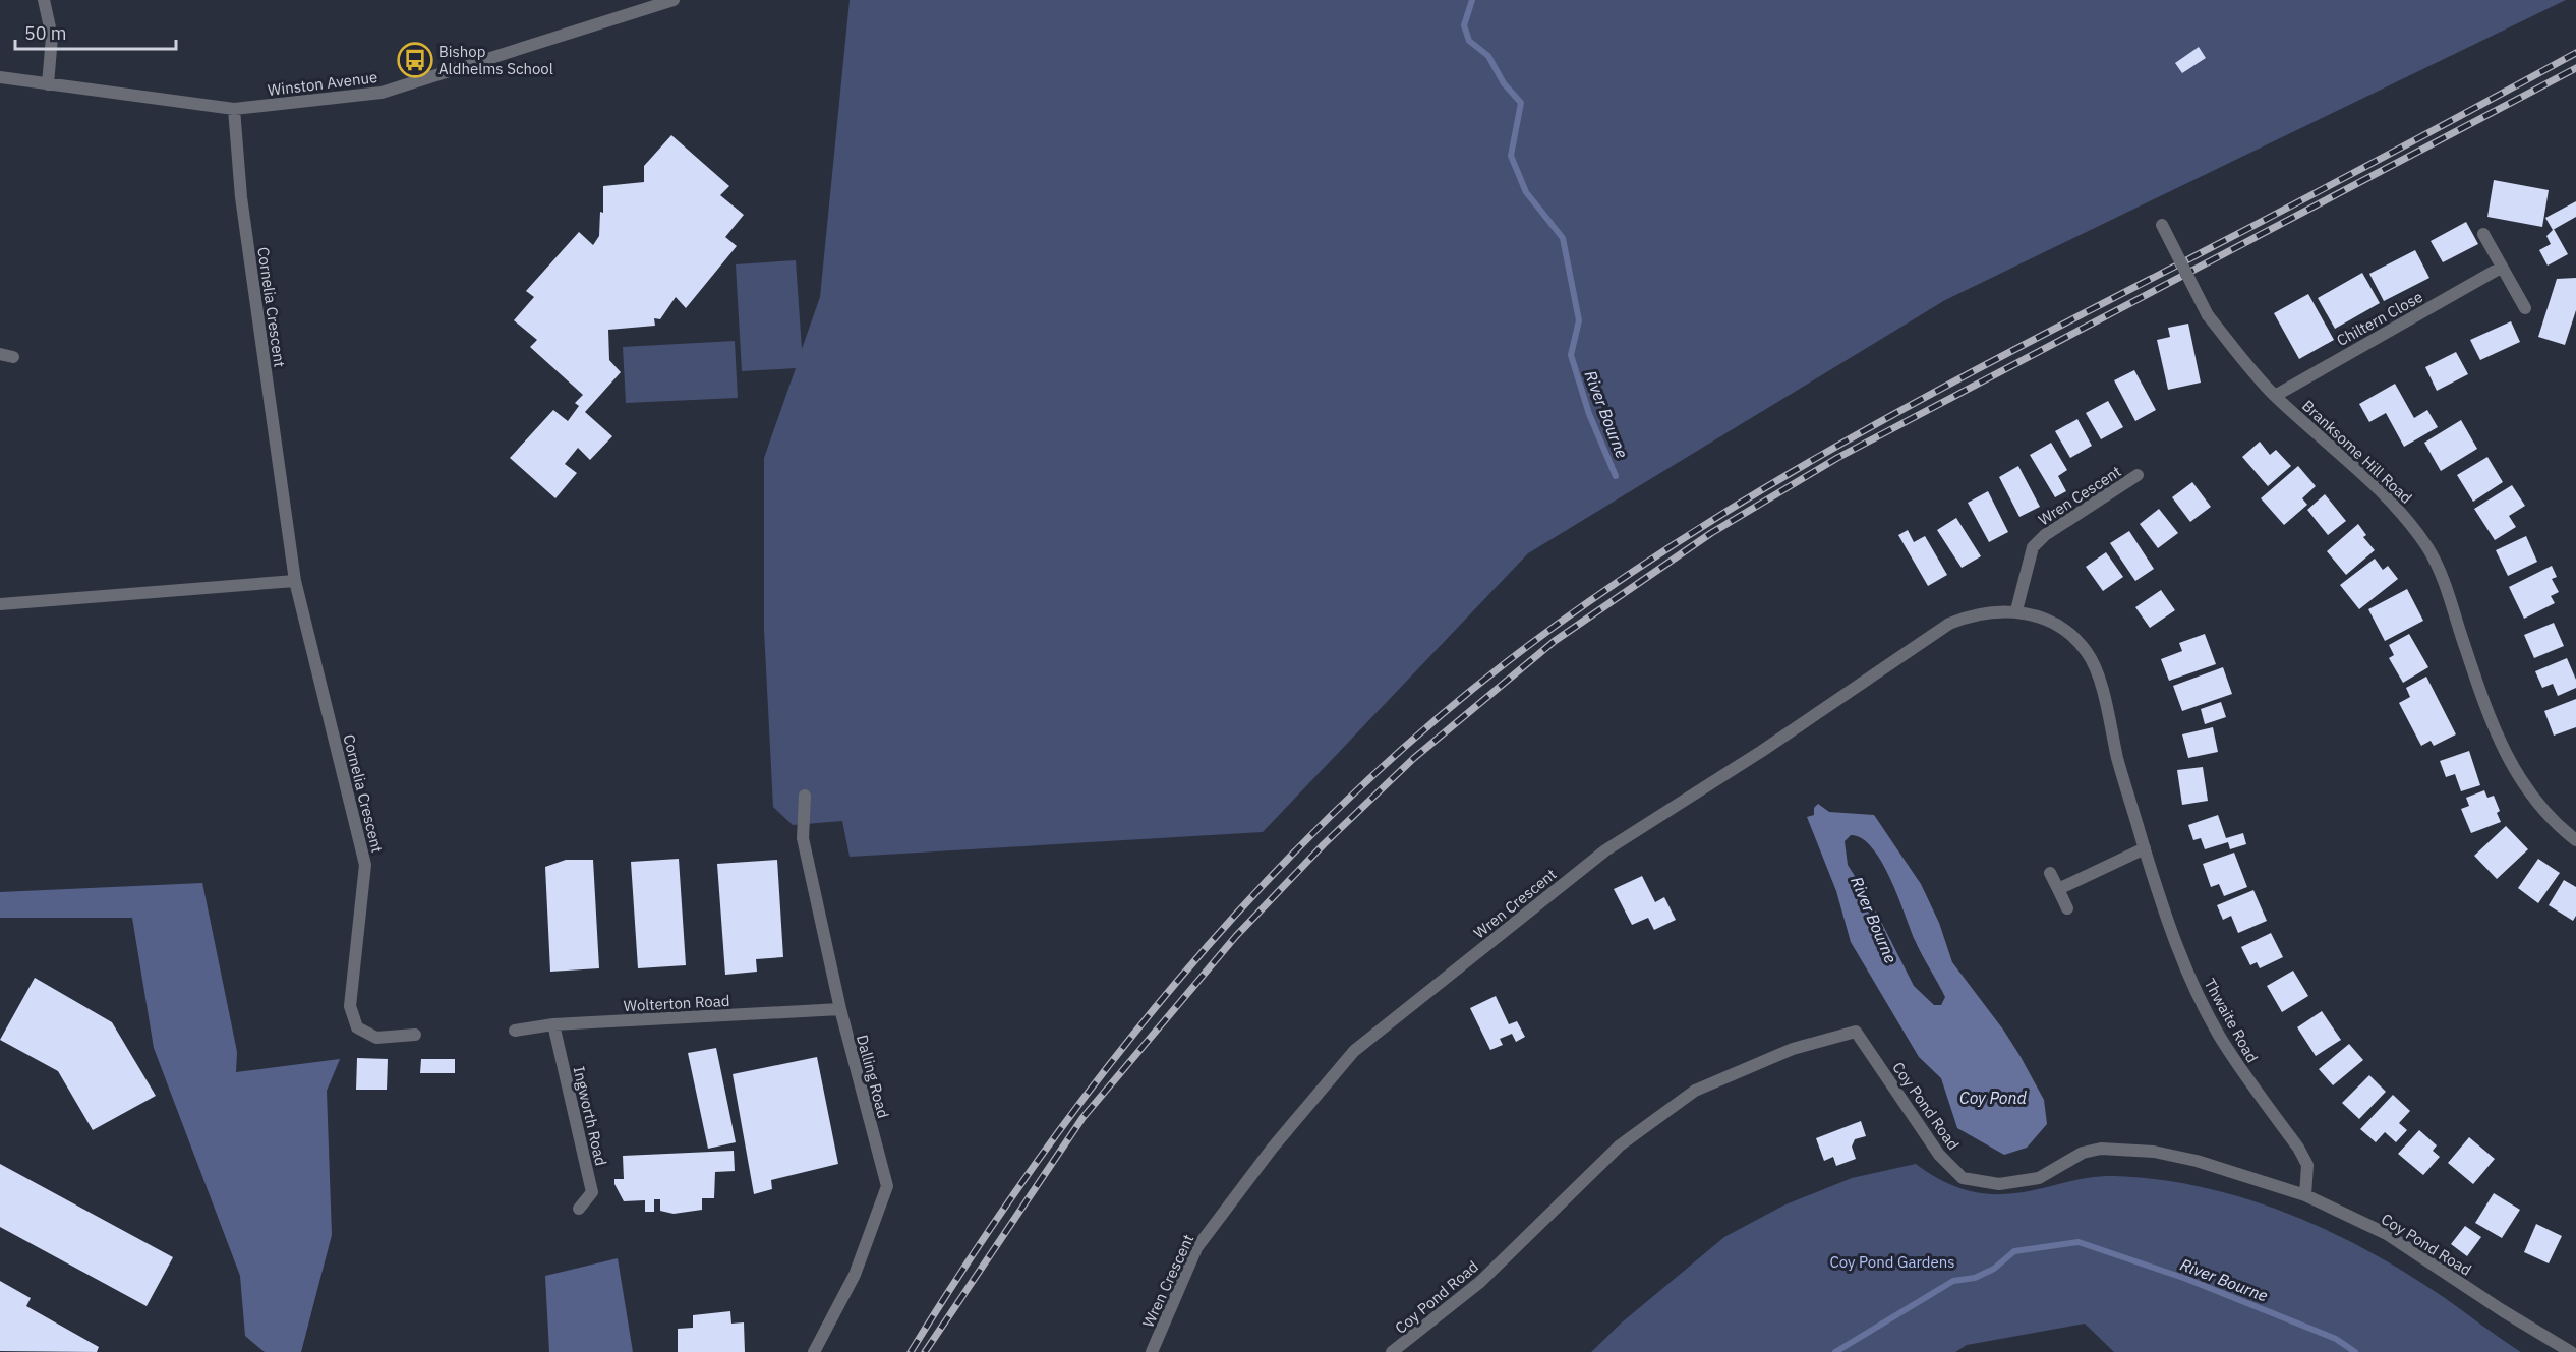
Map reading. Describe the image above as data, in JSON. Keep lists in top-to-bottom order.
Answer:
{
  "streets": {
    "street": [
      "Winston Avenue",
      "Cornelia Crescent",
      "Chiltern Close",
      "Branksome Hill Road",
      "Wren Cescent",
      "Wren Crescent",
      "Wolterton Road",
      "Thwaite Road",
      "Dalling Road",
      "Coy Pond Road",
      "Ingworth Road"
    ]
  },
  "crossings": [
    ["Winston Avenue", "Cornelia Crescent"],
    ["Chiltern Close", "Branksome Hill Road"],
    ["Wren Cescent", "Wren Crescent"],
    ["Wren Cescent", "Thwaite Road"],
    ["Wren Crescent", "Thwaite Road"],
    ["Wolterton Road", "Dalling Road"],
    ["Wolterton Road", "Ingworth Road"],
    ["Thwaite Road", "Coy Pond Road"]
  ],
  "water": ["River Bourne", "Coy Pond"],
  "parks": ["Coy Pond Gardens"],
  "places": {
    "bus stop": ["Bishop Aldhelms School"]
  },
  "scale_bar": "50 m"
}
